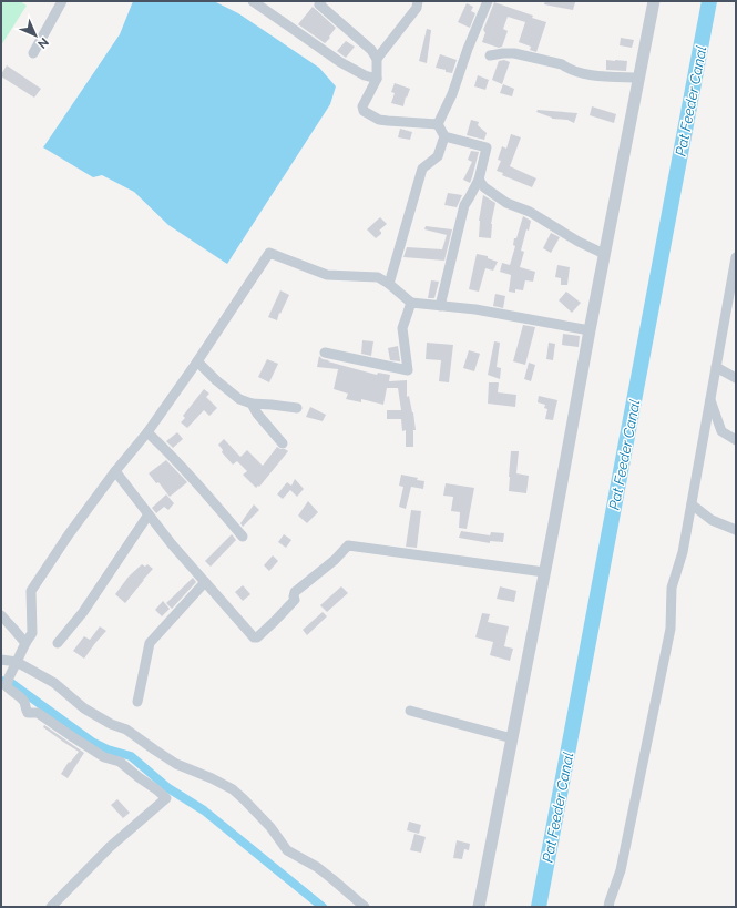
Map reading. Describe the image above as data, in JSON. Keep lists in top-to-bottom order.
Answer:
{
  "water": ["Pat Feeder Canal"],
  "north": "bottom right"
}
